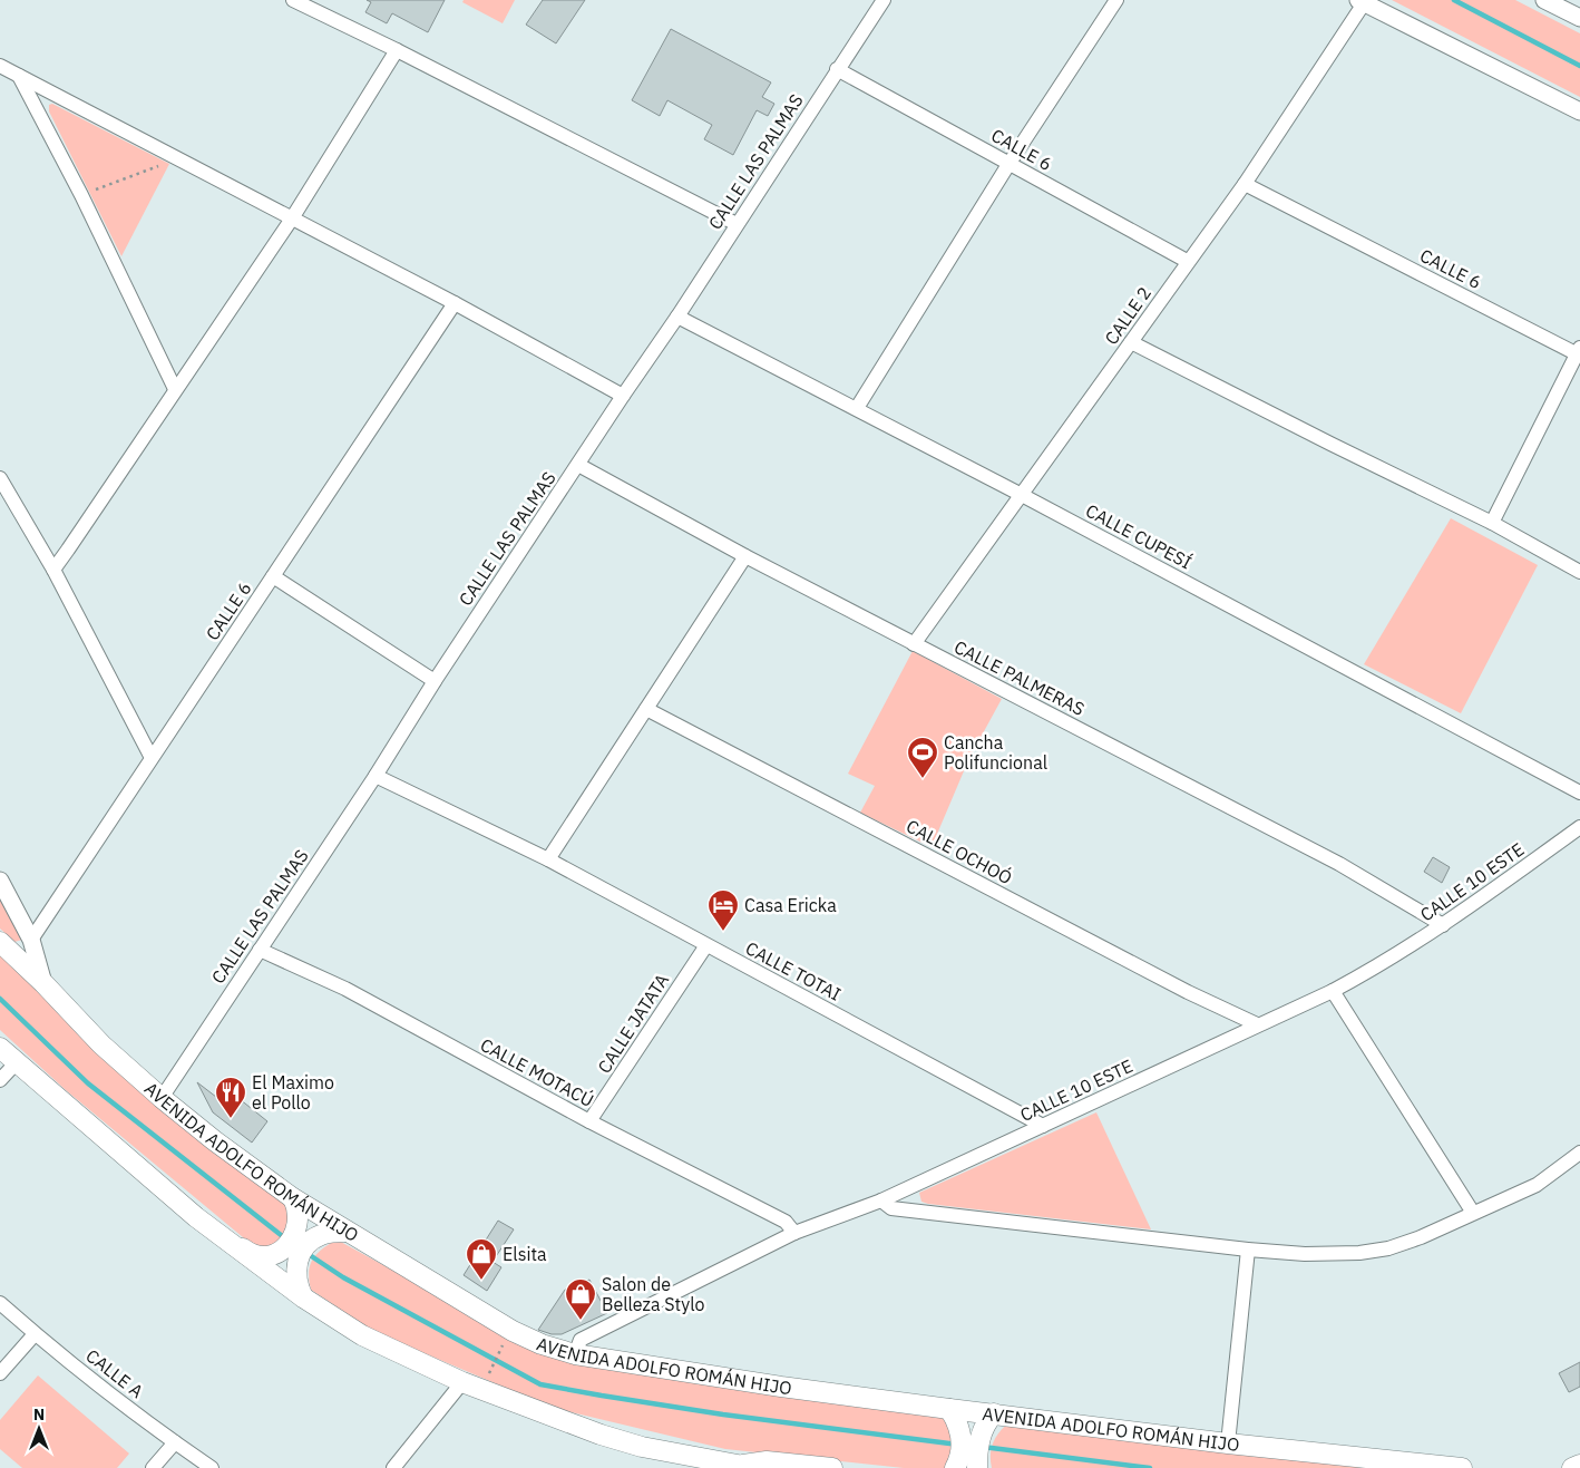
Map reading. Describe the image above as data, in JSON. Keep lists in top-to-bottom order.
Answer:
{
  "streets": {
    "main road": ["AVENIDA ADOLFO ROMÁN HIJO"],
    "street": [
      "CALLE 6",
      "CALLE LAS PALMAS",
      "CALLE 2",
      "CALLE CUPESÍ",
      "CALLE PALMERAS",
      "CALLE OCHOÓ",
      "CALLE 10 ESTE",
      "CALLE TOTAI",
      "CALLE JATATA",
      "CALLE MOTACÚ",
      "CALLE A"
    ]
  },
  "crossings": [
    ["CALLE 6", "CALLE LAS PALMAS"],
    ["CALLE 6", "CALLE 2"],
    ["CALLE LAS PALMAS", "CALLE CUPESÍ"],
    ["CALLE LAS PALMAS", "CALLE PALMERAS"],
    ["CALLE LAS PALMAS", "CALLE TOTAI"],
    ["CALLE LAS PALMAS", "CALLE MOTACÚ"],
    ["CALLE LAS PALMAS", "AVENIDA ADOLFO ROMÁN HIJO"],
    ["CALLE 2", "CALLE CUPESÍ"],
    ["CALLE 2", "CALLE PALMERAS"],
    ["CALLE PALMERAS", "CALLE 10 ESTE"],
    ["CALLE OCHOÓ", "CALLE 10 ESTE"],
    ["CALLE 10 ESTE", "CALLE TOTAI"],
    ["CALLE 10 ESTE", "CALLE MOTACÚ"],
    ["CALLE 10 ESTE", "AVENIDA ADOLFO ROMÁN HIJO"],
    ["CALLE TOTAI", "CALLE JATATA"],
    ["CALLE JATATA", "CALLE MOTACÚ"]
  ],
  "places": {
    "sports": ["Cancha Polifuncional"],
    "hotel": ["Casa Ericka"],
    "restaurant": ["El Maximo el Pollo"],
    "shop": ["Elsita", "Salon de Belleza Stylo"]
  },
  "north": "top"
}
